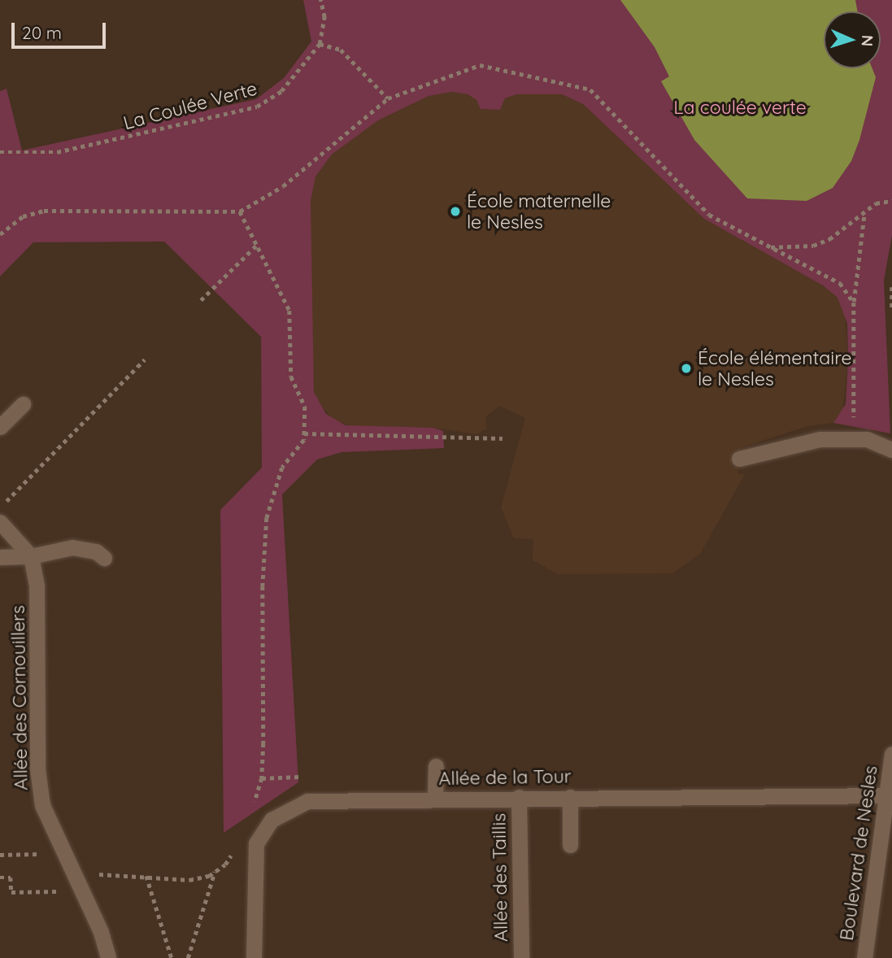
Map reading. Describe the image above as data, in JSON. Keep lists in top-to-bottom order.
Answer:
{
  "streets": {
    "street": [
      "Allée des Cornouillers",
      "Allée de la Tour",
      "Boulevard de Nesles",
      "Allée des Taillis"
    ],
    "path": ["La Coulée Verte"]
  },
  "crossings": [
    ["Allée de la Tour", "Boulevard de Nesles"],
    ["Allée de la Tour", "Allée des Taillis"]
  ],
  "parks": ["La coulée verte"],
  "places": ["École maternelle le Nesles", "École élémentaire le Nesles"],
  "scale_bar": "20 m",
  "north": "right"
}
